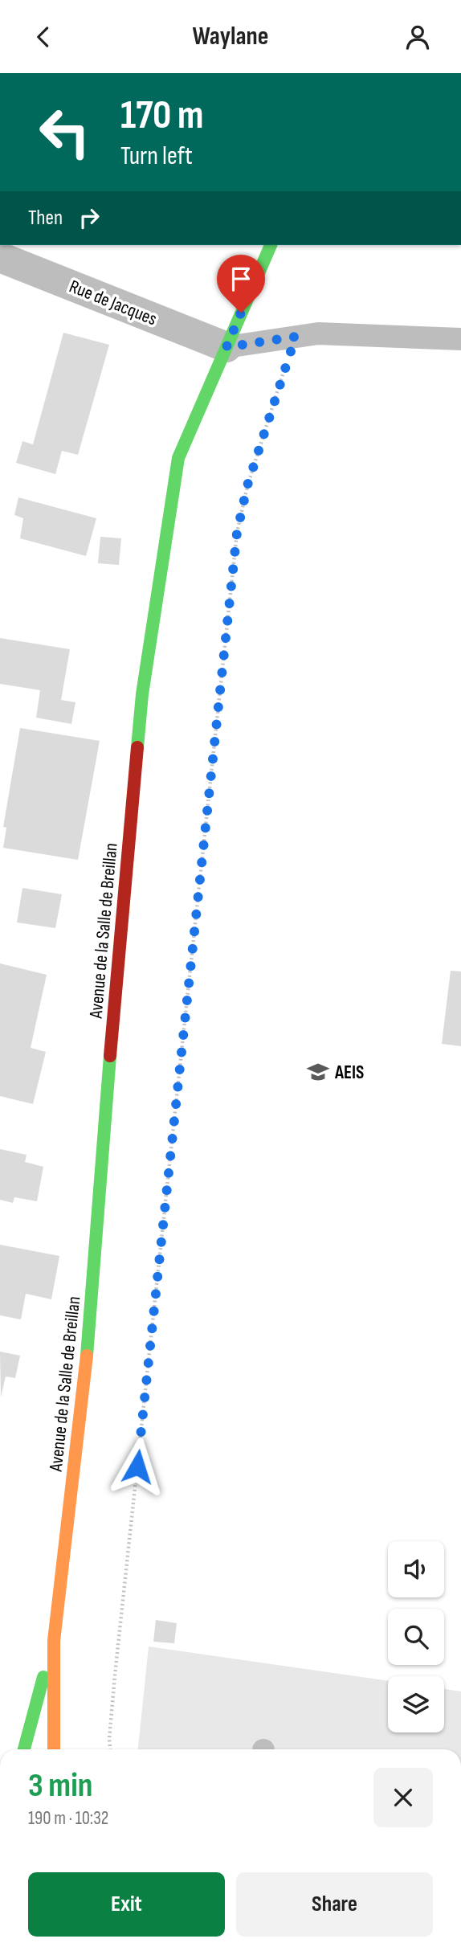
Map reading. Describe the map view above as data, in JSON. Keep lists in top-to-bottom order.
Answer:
{
  "streets": {
    "street": ["Rue de Jacques", "Avenue de la Salle de Breillan"]
  },
  "crossings": [
    ["Rue de Jacques", "Avenue de la Salle de Breillan"]
  ],
  "places": {
    "school or university": ["AEIS"]
  },
  "page": {
    "header": "Waylane",
    "turn": ["170 m", "Turn left"],
    "then": "Then",
    "heading": ["3 min", "190 m · 10:32"],
    "buttons": ["Exit", "Share"]
  }
}
